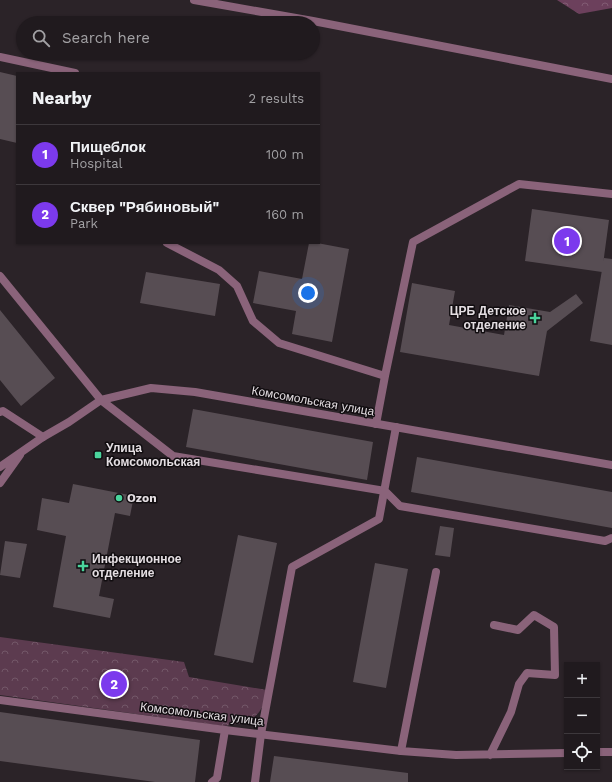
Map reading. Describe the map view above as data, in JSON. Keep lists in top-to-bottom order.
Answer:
{
  "streets": {
    "street": ["Комсомольская улица"]
  },
  "places": {
    "health": ["ЦРБ Детское отделение", "Инфекционное отделение"],
    "transit": ["Улица Комсомольская"],
    "other": ["Ozon"]
  },
  "page": {
    "search": "Search here",
    "heading": ["Nearby", "2 results"],
    "list": [
      {
        "mark": "1",
        "name": "Пищеблок",
        "note": "Hospital",
        "value": "100 m"
      },
      {
        "mark": "2",
        "name": "Сквер \"Рябиновый\"",
        "note": "Park",
        "value": "160 m"
      }
    ],
    "pins": ["1", "2"],
    "map_buttons": ["+", "−"]
  }
}
